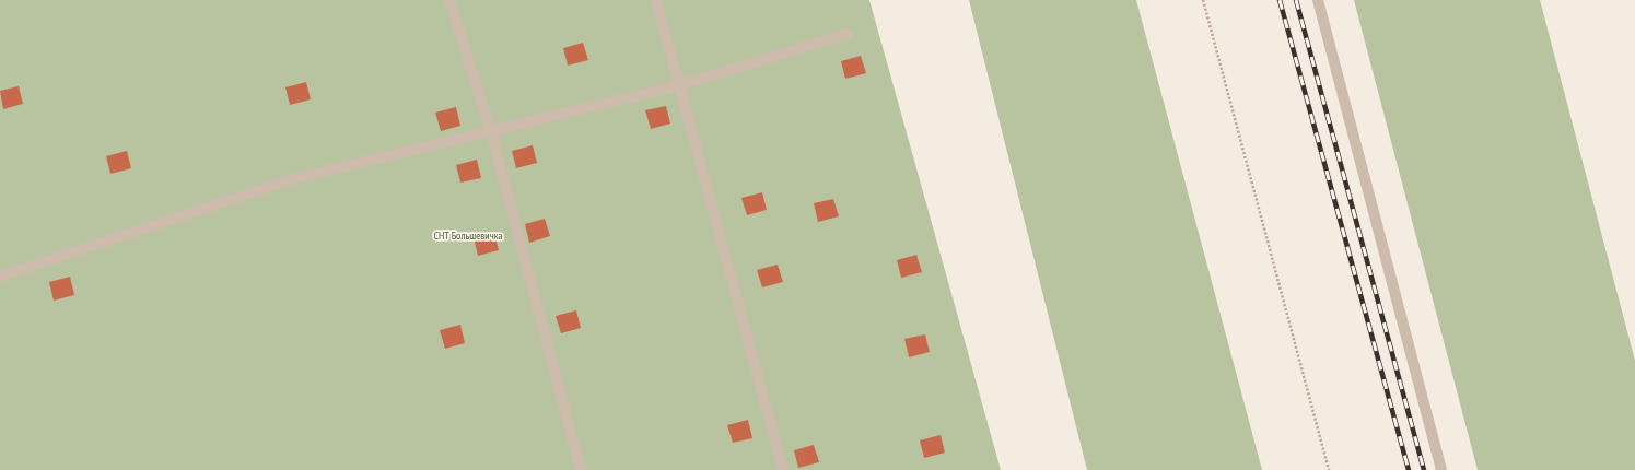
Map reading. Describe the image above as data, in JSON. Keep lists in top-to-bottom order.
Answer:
{
  "parks": ["СНТ Большевичка"]
}
